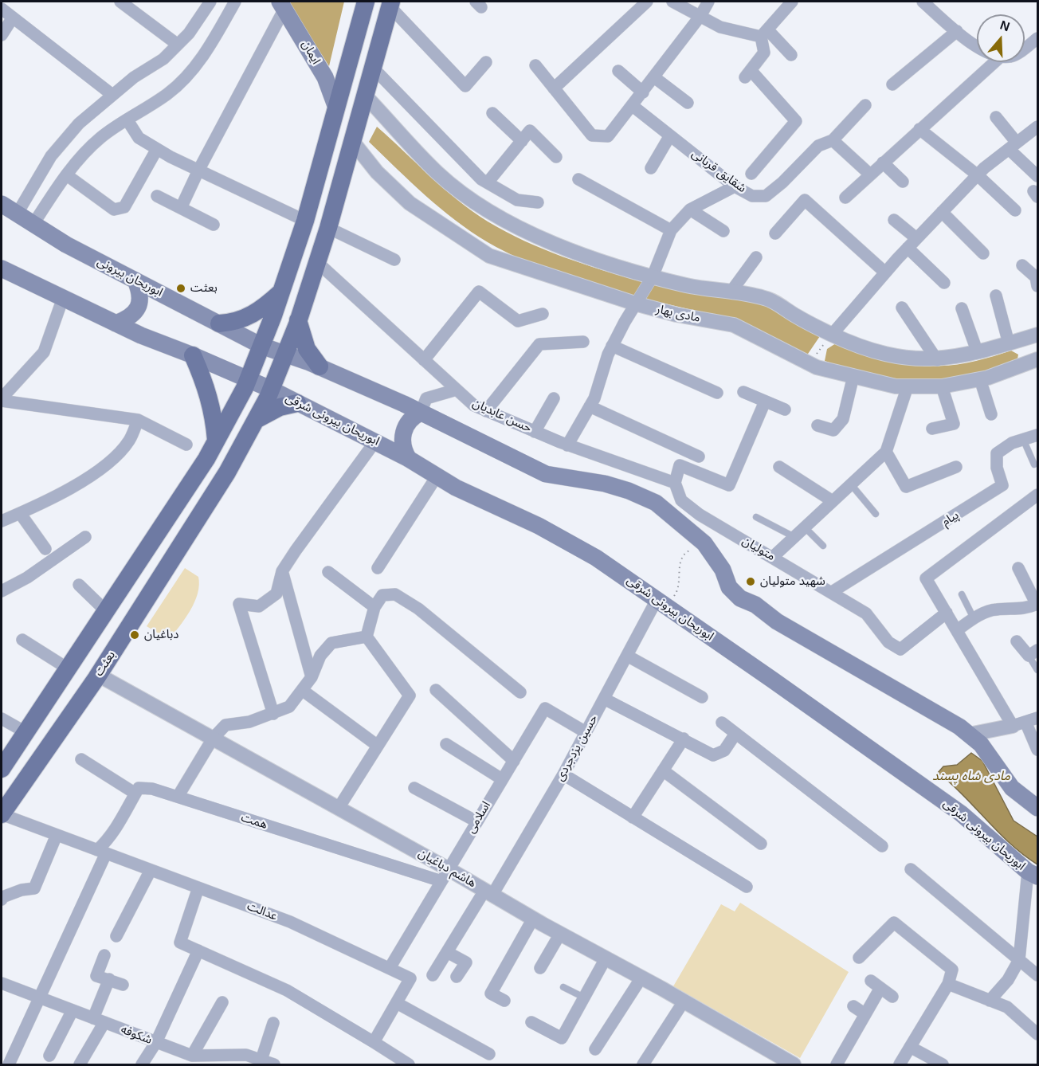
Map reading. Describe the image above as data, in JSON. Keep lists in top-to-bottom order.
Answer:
{
  "streets": {
    "main road": [
      "ایمان",
      "ابوریحان بیرونی",
      "ابوریحان بیرونی شرقی",
      "بعثت"
    ],
    "street": [
      "شقایق قربانی",
      "مادی بهار",
      "حسن عابدیان",
      "پیام",
      "متولیان",
      "حسین یزدجردی",
      "اسلامی",
      "همت",
      "هاشم دباغیان",
      "عدالت",
      "شکوفه"
    ]
  },
  "crossings": [
    ["ابوریحان بیرونی", "بعثت"],
    ["مادی بهار", "بعثت"],
    ["حسن عابدیان", "بعثت"],
    ["ابوریحان بیرونی شرقی", "بعثت"],
    ["ابوریحان بیرونی شرقی", "حسین یزدجردی"],
    ["پیام", "متولیان"],
    ["بعثت", "هاشم دباغیان"],
    ["بعثت", "عدالت"],
    ["حسین یزدجردی", "اسلامی"],
    ["حسین یزدجردی", "هاشم دباغیان"],
    ["اسلامی", "همت"],
    ["اسلامی", "هاشم دباغیان"],
    ["اسلامی", "عدالت"],
    ["همت", "هاشم دباغیان"]
  ],
  "water": ["مادی شاه پسند"],
  "places": ["بعثت", "شهید متولیان", "دباغیان"],
  "north": "top"
}
